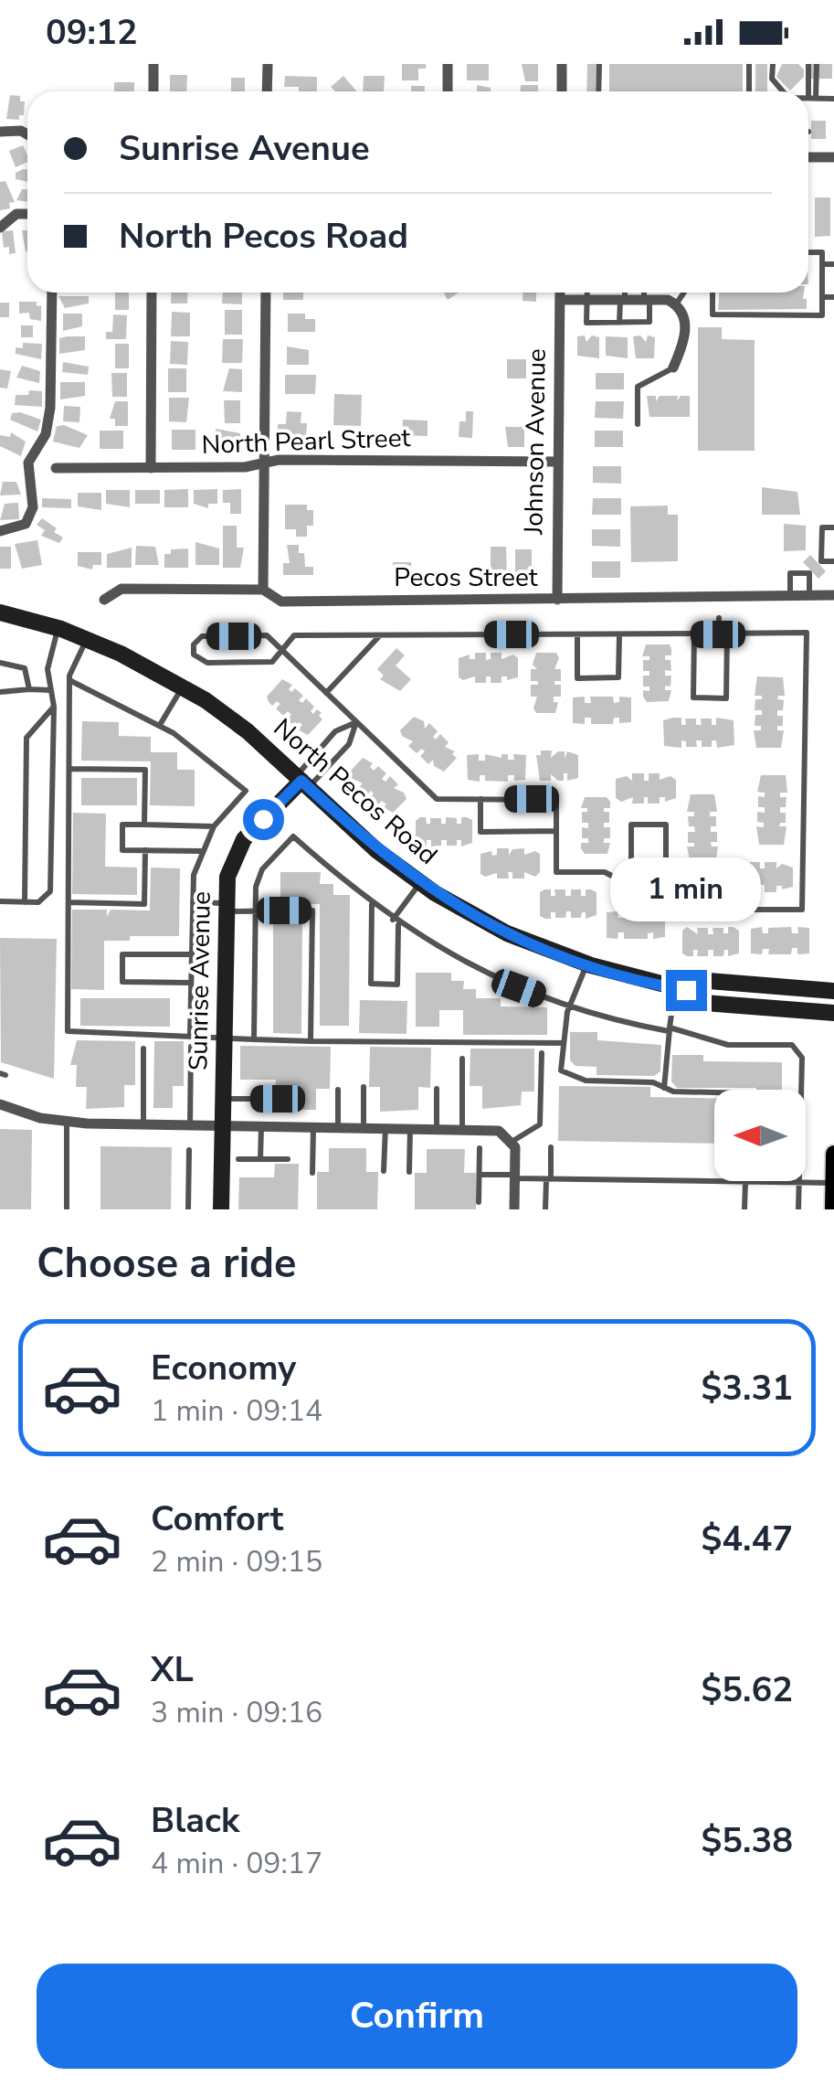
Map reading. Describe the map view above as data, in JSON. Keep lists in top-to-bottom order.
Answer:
{
  "streets": {
    "main road": ["North Pecos Road", "Sunrise Avenue"],
    "street": ["North Pearl Street", "Johnson Avenue", "Pecos Street"]
  },
  "crossings": [
    ["North Pearl Street", "Johnson Avenue"],
    ["Johnson Avenue", "Pecos Street"],
    ["North Pecos Road", "Sunrise Avenue"]
  ],
  "north": "left",
  "page": {
    "status": "09:12",
    "banner": ["Sunrise Avenue", "North Pecos Road"],
    "bubble": "1 min",
    "heading": "Choose a ride",
    "list": [
      {
        "name": "Economy",
        "note": "1 min · 09:14",
        "value": "$3.31"
      },
      {
        "name": "Comfort",
        "note": "2 min · 09:15",
        "value": "$4.47"
      },
      {
        "name": "XL",
        "note": "3 min · 09:16",
        "value": "$5.62"
      },
      {
        "name": "Black",
        "note": "4 min · 09:17",
        "value": "$5.38"
      }
    ],
    "buttons": "Confirm"
  }
}
